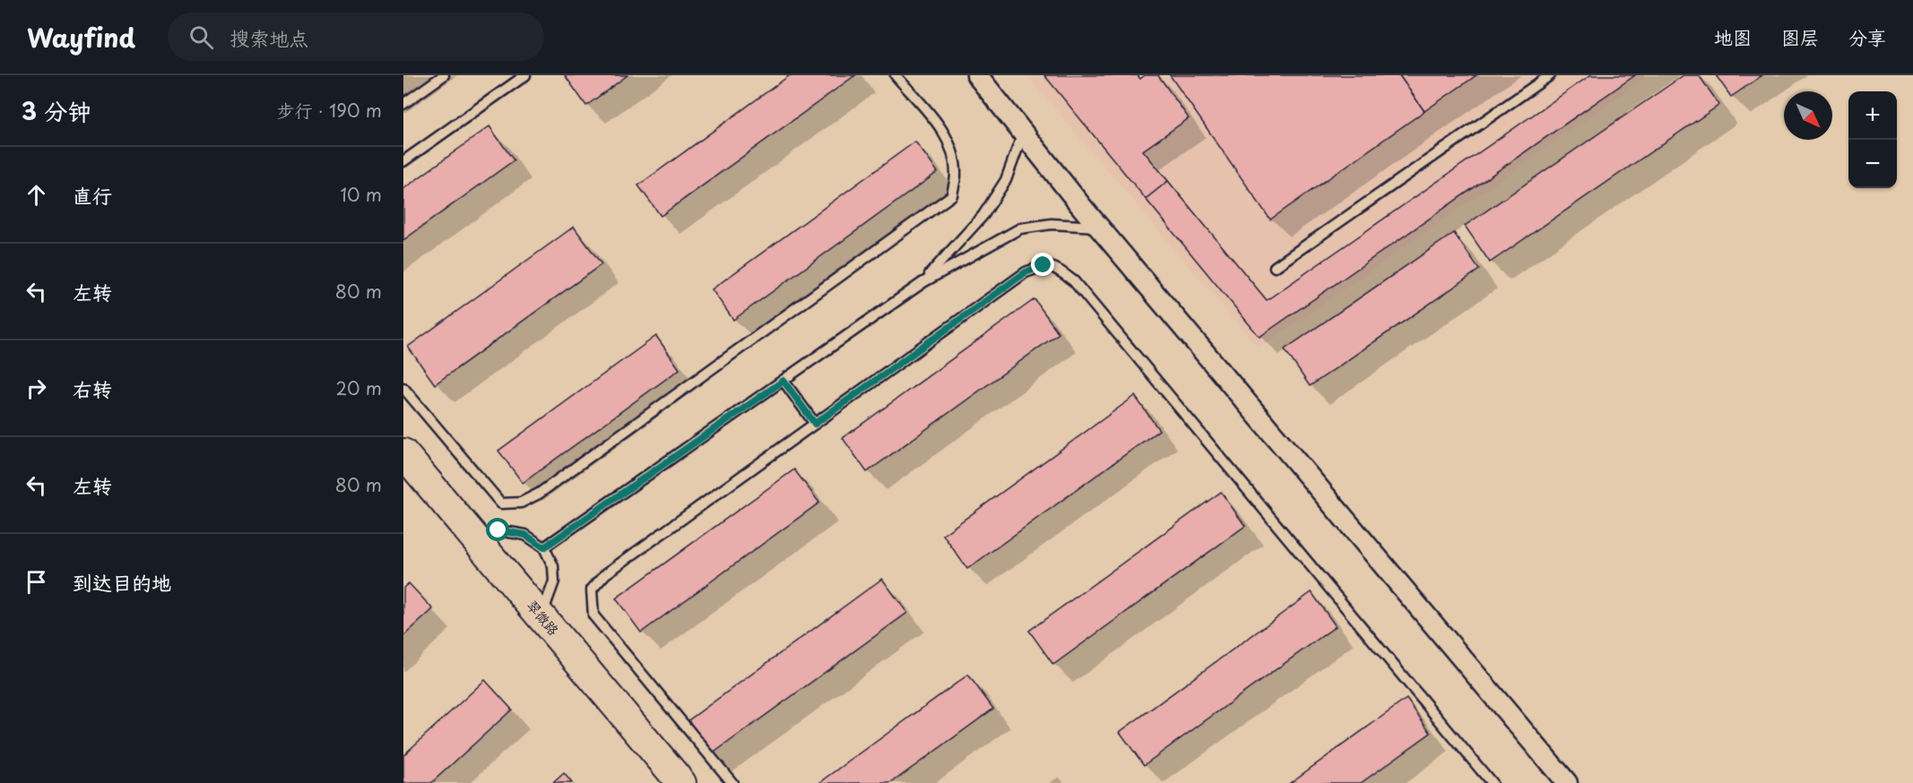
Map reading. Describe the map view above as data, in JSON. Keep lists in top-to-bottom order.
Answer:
{
  "streets": {
    "street": ["翠微路"]
  },
  "north": "bottom right",
  "page": {
    "header": "Wayfind",
    "search": "搜索地点",
    "nav": ["地图", "图层", "分享"],
    "heading": ["3 分钟", "步行 · 190 m"],
    "map_buttons": ["+", "−"],
    "list": [
      ["直行", "10 m"],
      ["左转", "80 m"],
      ["右转", "20 m"],
      ["左转", "80 m"],
      "到达目的地"
    ]
  }
}
